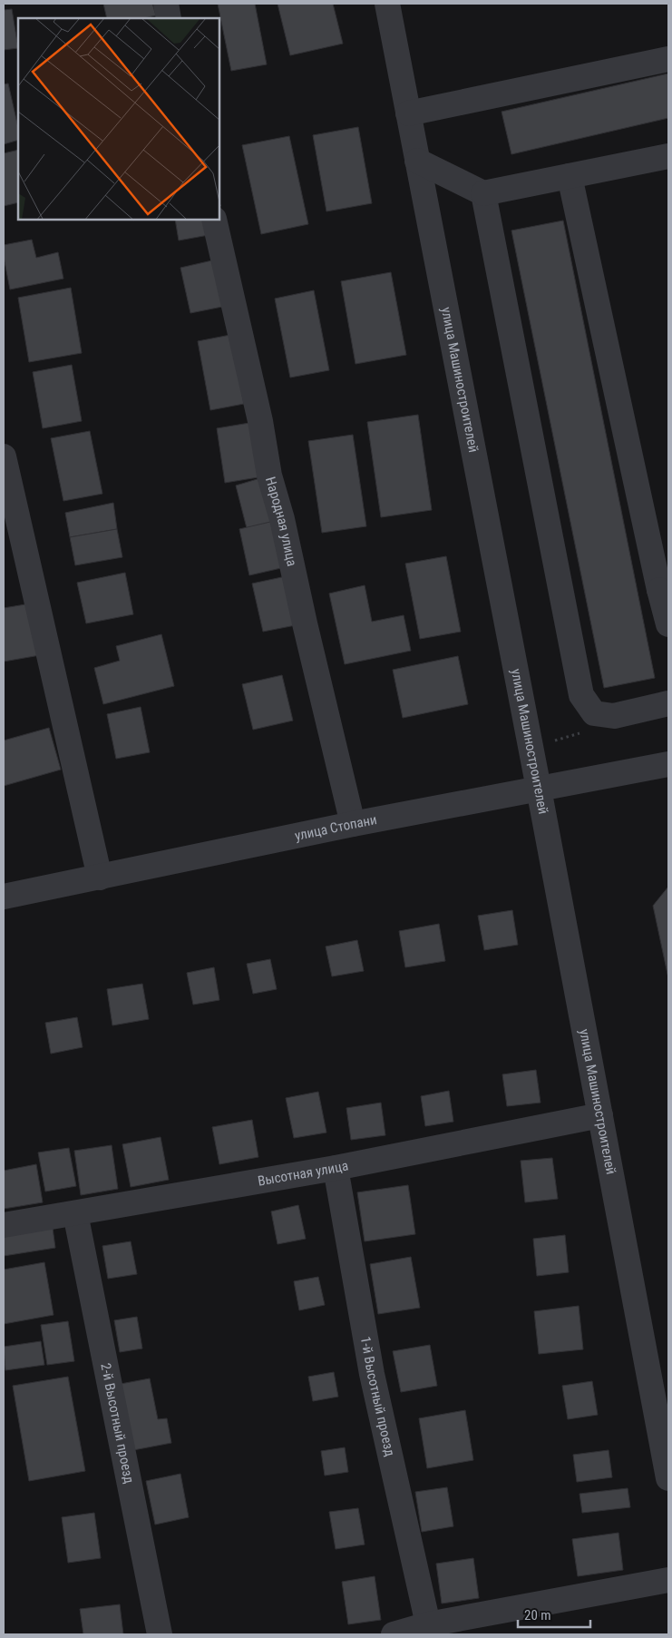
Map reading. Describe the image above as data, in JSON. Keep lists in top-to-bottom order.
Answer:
{
  "streets": {
    "street": [
      "улица Машиностроителей",
      "Народная улица",
      "улица Стопани",
      "Высотная улица",
      "1-й Высотный проезд",
      "2-й Высотный проезд"
    ]
  },
  "crossings": [
    ["улица Машиностроителей", "улица Стопани"],
    ["улица Машиностроителей", "Высотная улица"],
    ["Народная улица", "улица Стопани"],
    ["Высотная улица", "1-й Высотный проезд"],
    ["Высотная улица", "2-й Высотный проезд"]
  ],
  "scale_bar": "20 m"
}
